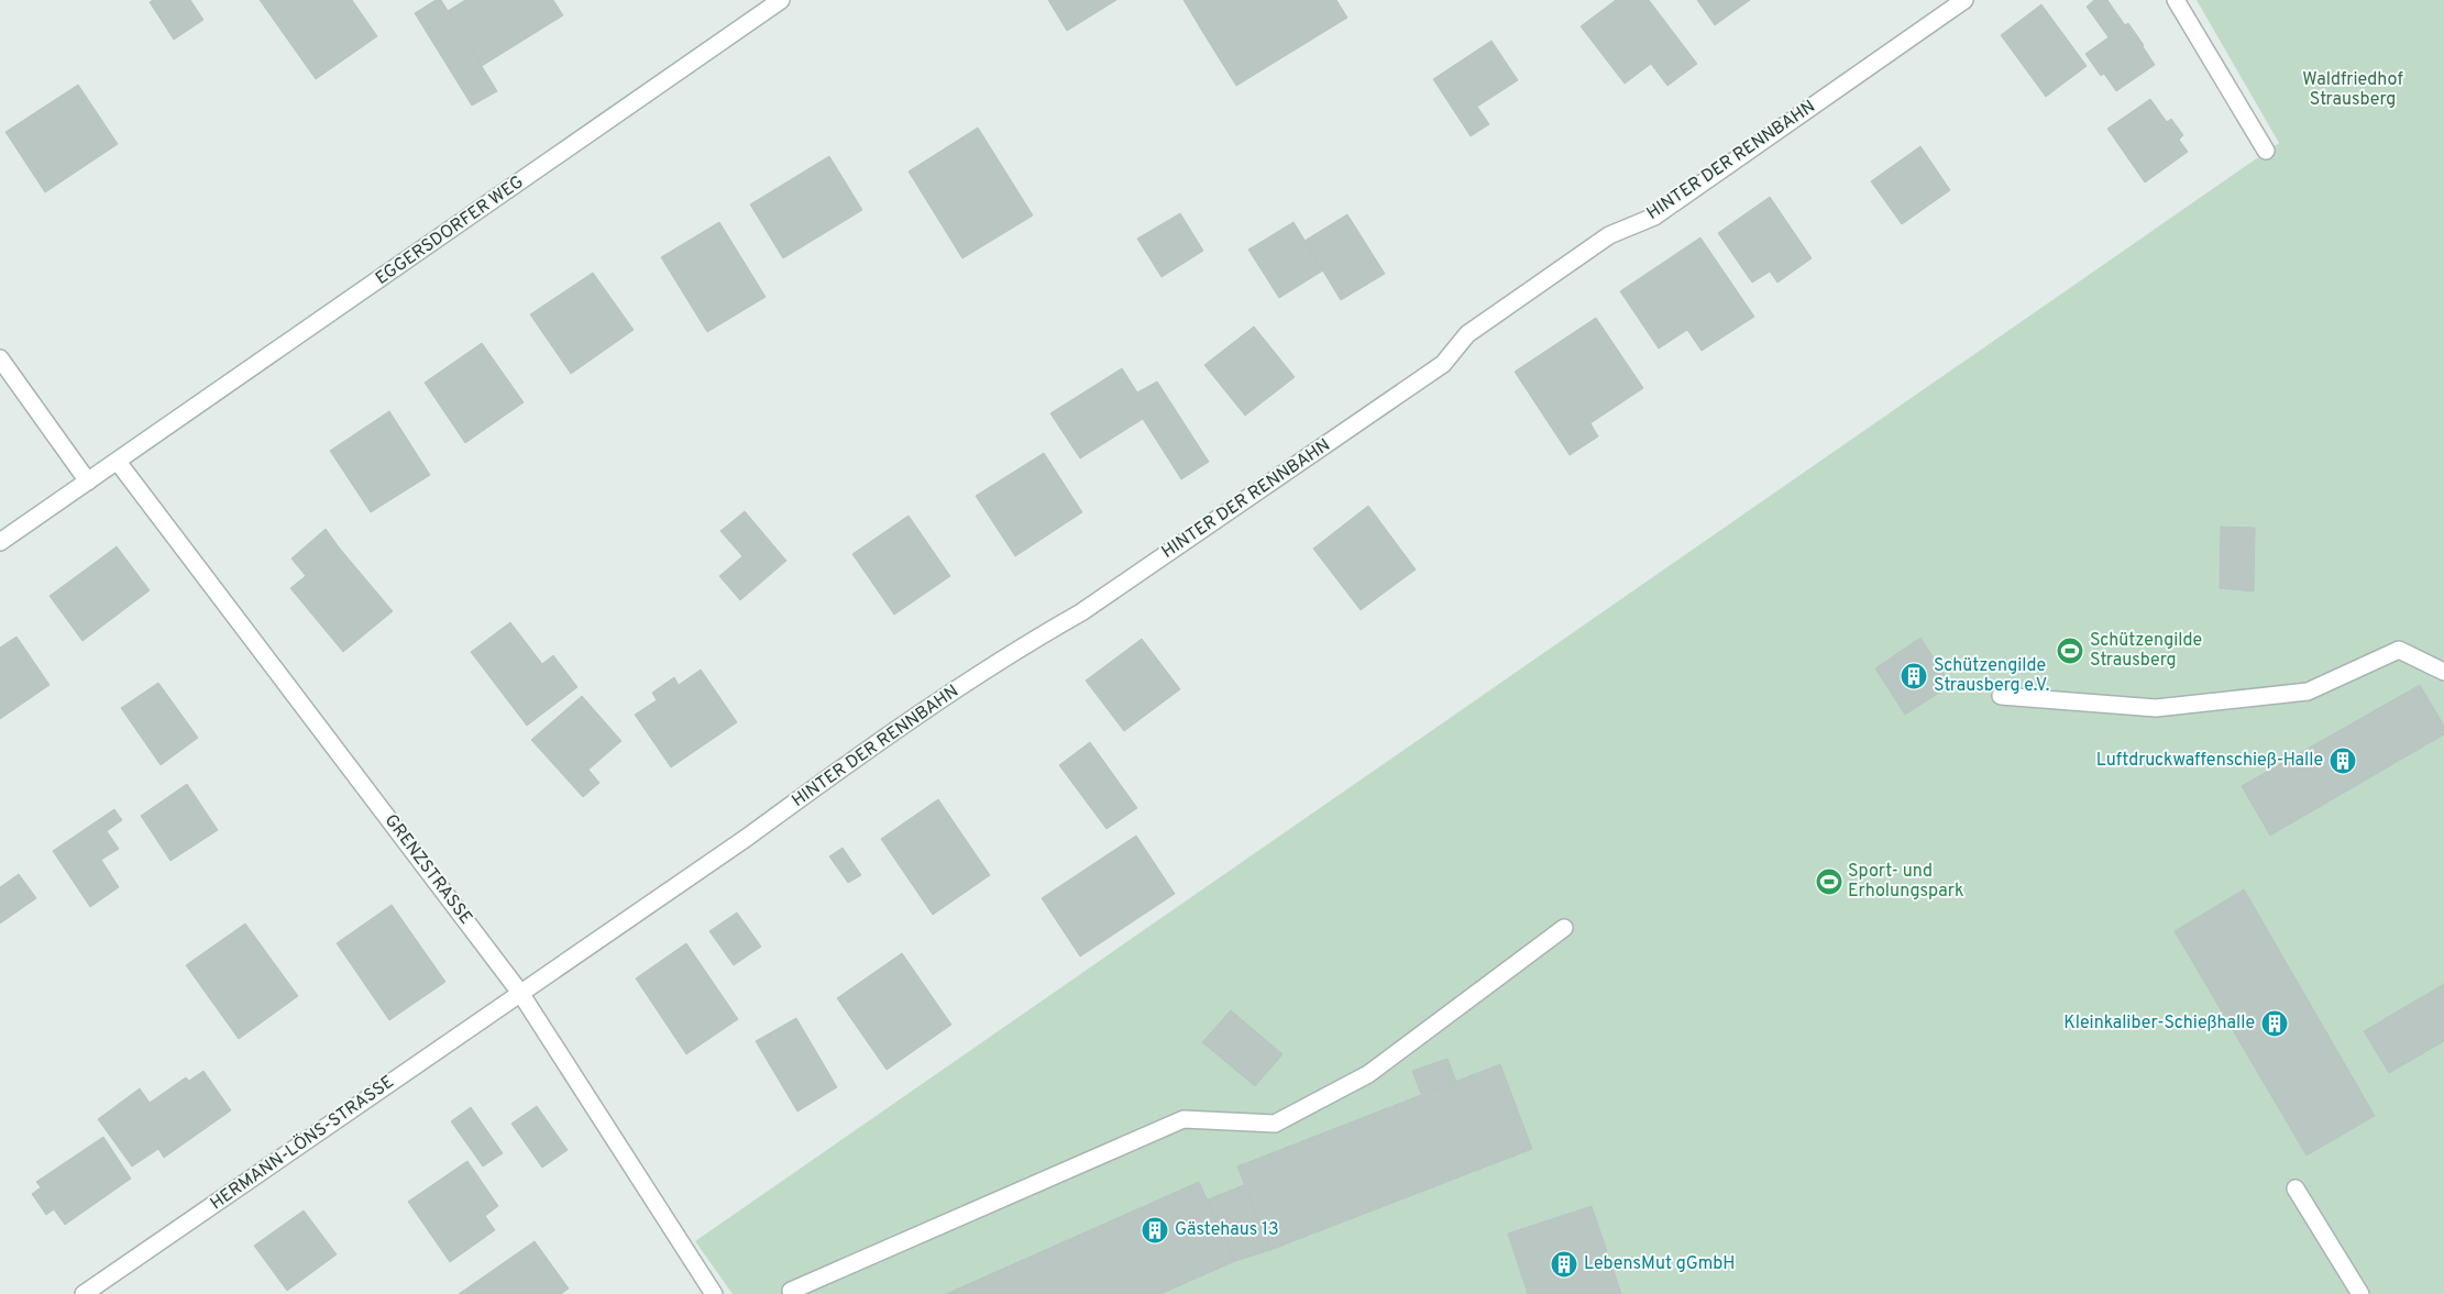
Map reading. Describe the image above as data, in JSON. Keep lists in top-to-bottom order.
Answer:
{
  "streets": {
    "street": [
      "HINTER DER RENNBAHN",
      "EGGERSDORFER WEG",
      "GRENZSTRASSE",
      "HERMANN-LÖNS-STRASSE"
    ]
  },
  "crossings": [
    ["HINTER DER RENNBAHN", "GRENZSTRASSE"],
    ["HINTER DER RENNBAHN", "HERMANN-LÖNS-STRASSE"],
    ["EGGERSDORFER WEG", "GRENZSTRASSE"],
    ["GRENZSTRASSE", "HERMANN-LÖNS-STRASSE"]
  ],
  "parks": ["Waldfriedhof Strausberg"],
  "places": {
    "sports": ["Schützengilde Strausberg", "Sport- und Erholungspark"],
    "building": [
      "Schützengilde Strausberg e.V.",
      "Luftdruckwaffenschieß-Halle",
      "Kleinkaliber-Schießhalle",
      "Gästehaus 13",
      "LebensMut gGmbH"
    ]
  }
}
